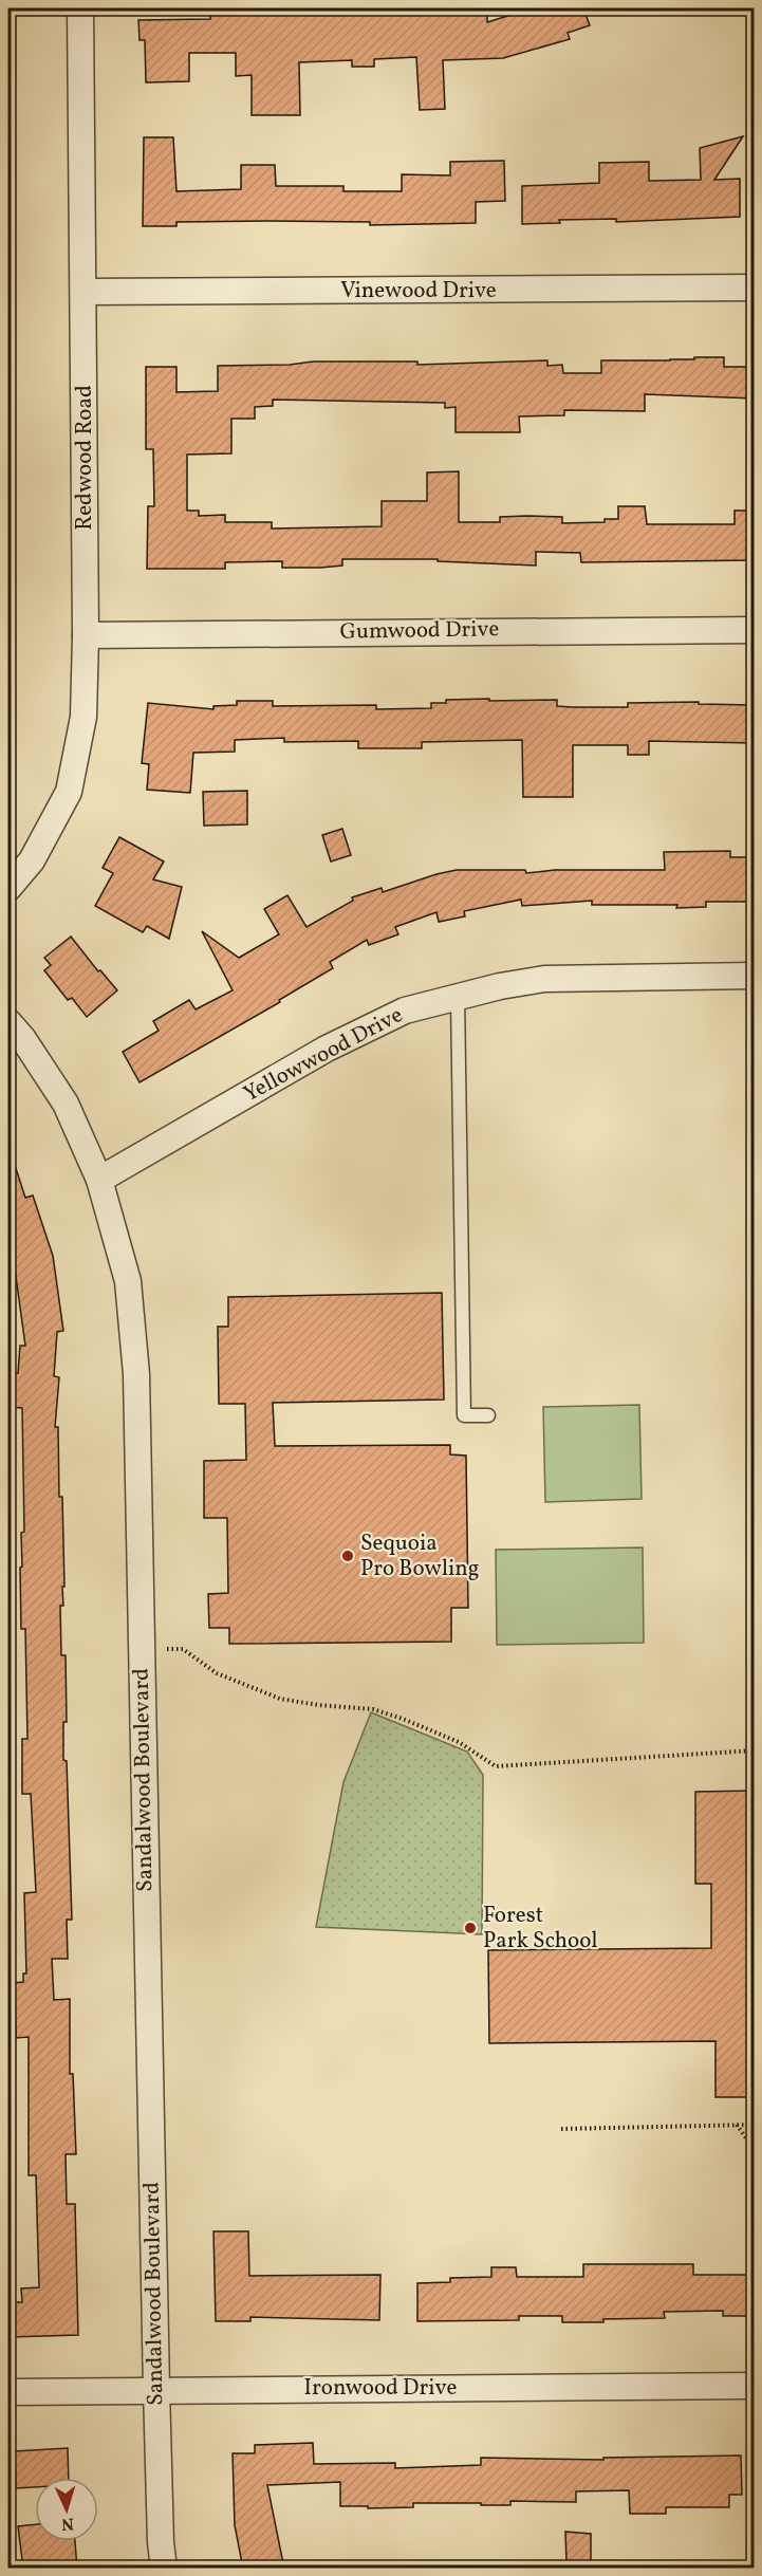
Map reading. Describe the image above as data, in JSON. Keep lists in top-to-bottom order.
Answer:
{
  "streets": {
    "street": [
      "Vinewood Drive",
      "Redwood Road",
      "Gumwood Drive",
      "Yellowwood Drive",
      "Sandalwood Boulevard",
      "Ironwood Drive"
    ]
  },
  "crossings": [
    ["Vinewood Drive", "Redwood Road"],
    ["Redwood Road", "Gumwood Drive"],
    ["Yellowwood Drive", "Sandalwood Boulevard"],
    ["Sandalwood Boulevard", "Ironwood Drive"]
  ],
  "places": ["Sequoia Pro Bowling", "Forest Park School"],
  "north": "bottom"
}
